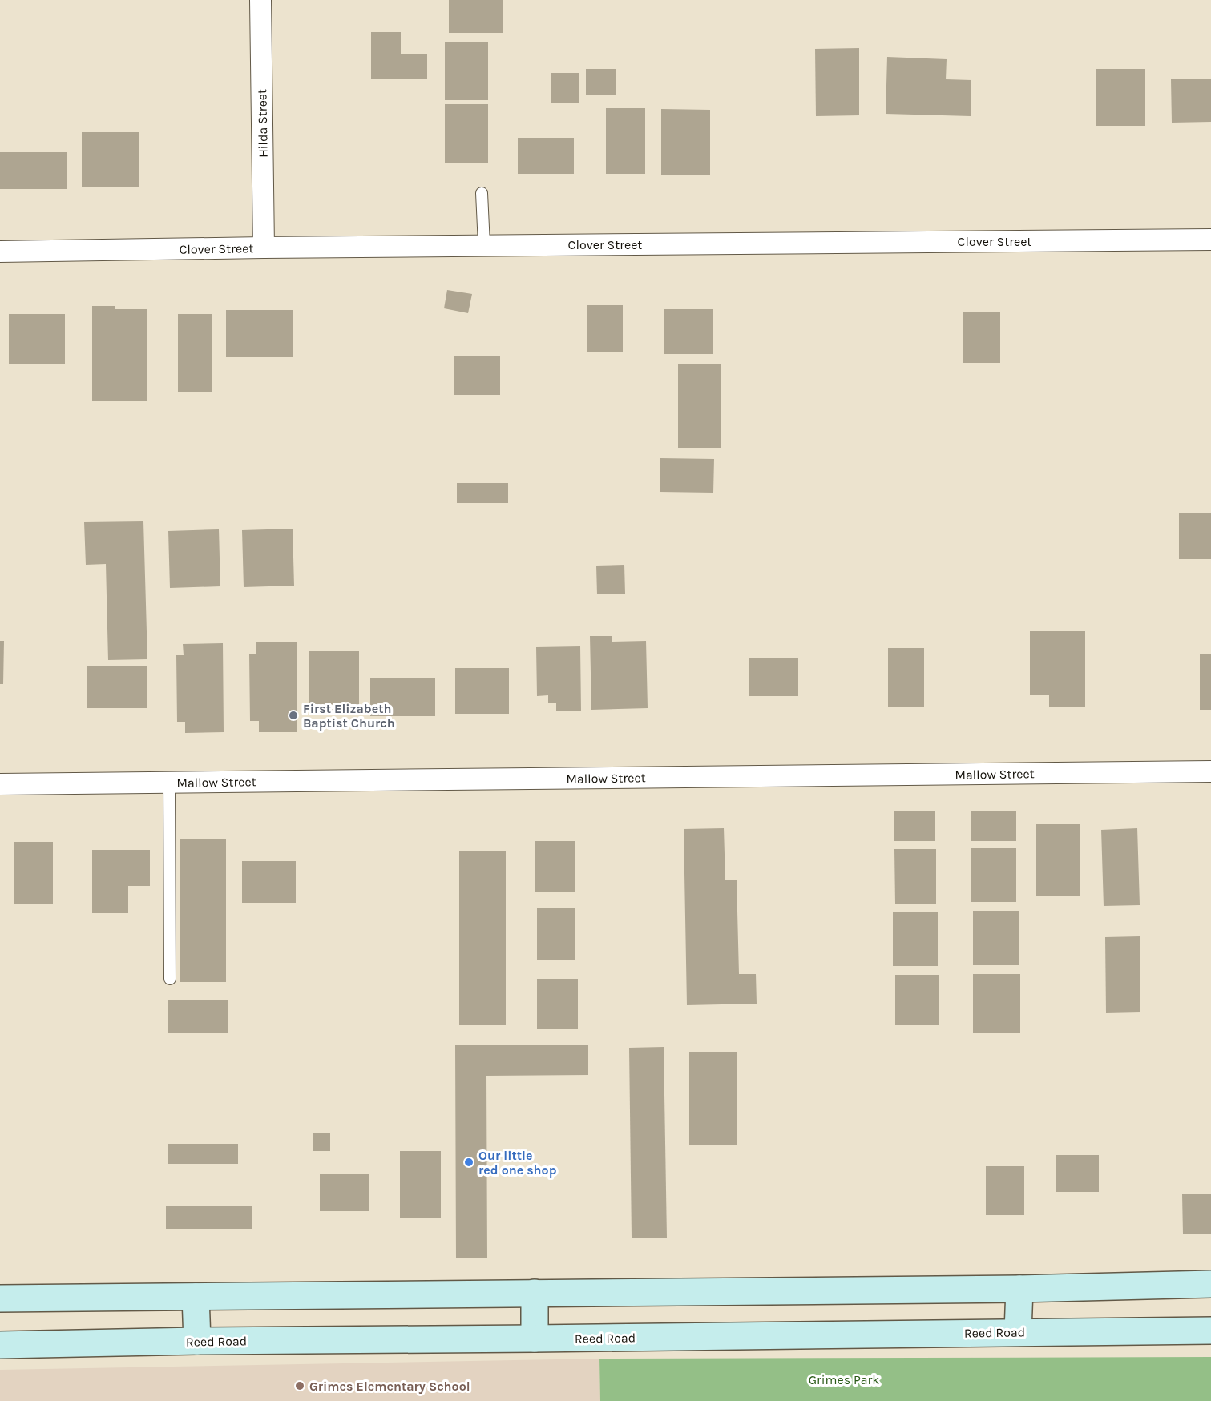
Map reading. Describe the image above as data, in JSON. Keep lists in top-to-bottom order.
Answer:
{
  "streets": {
    "street": [
      "Hilda Street",
      "Clover Street",
      "Mallow Street",
      "Reed Road"
    ]
  },
  "crossings": [
    ["Hilda Street", "Clover Street"]
  ],
  "parks": ["Grimes Park"],
  "places": ["First Elizabeth Baptist Church", "Our little red one shop", "Grimes Elementary School"]
}
